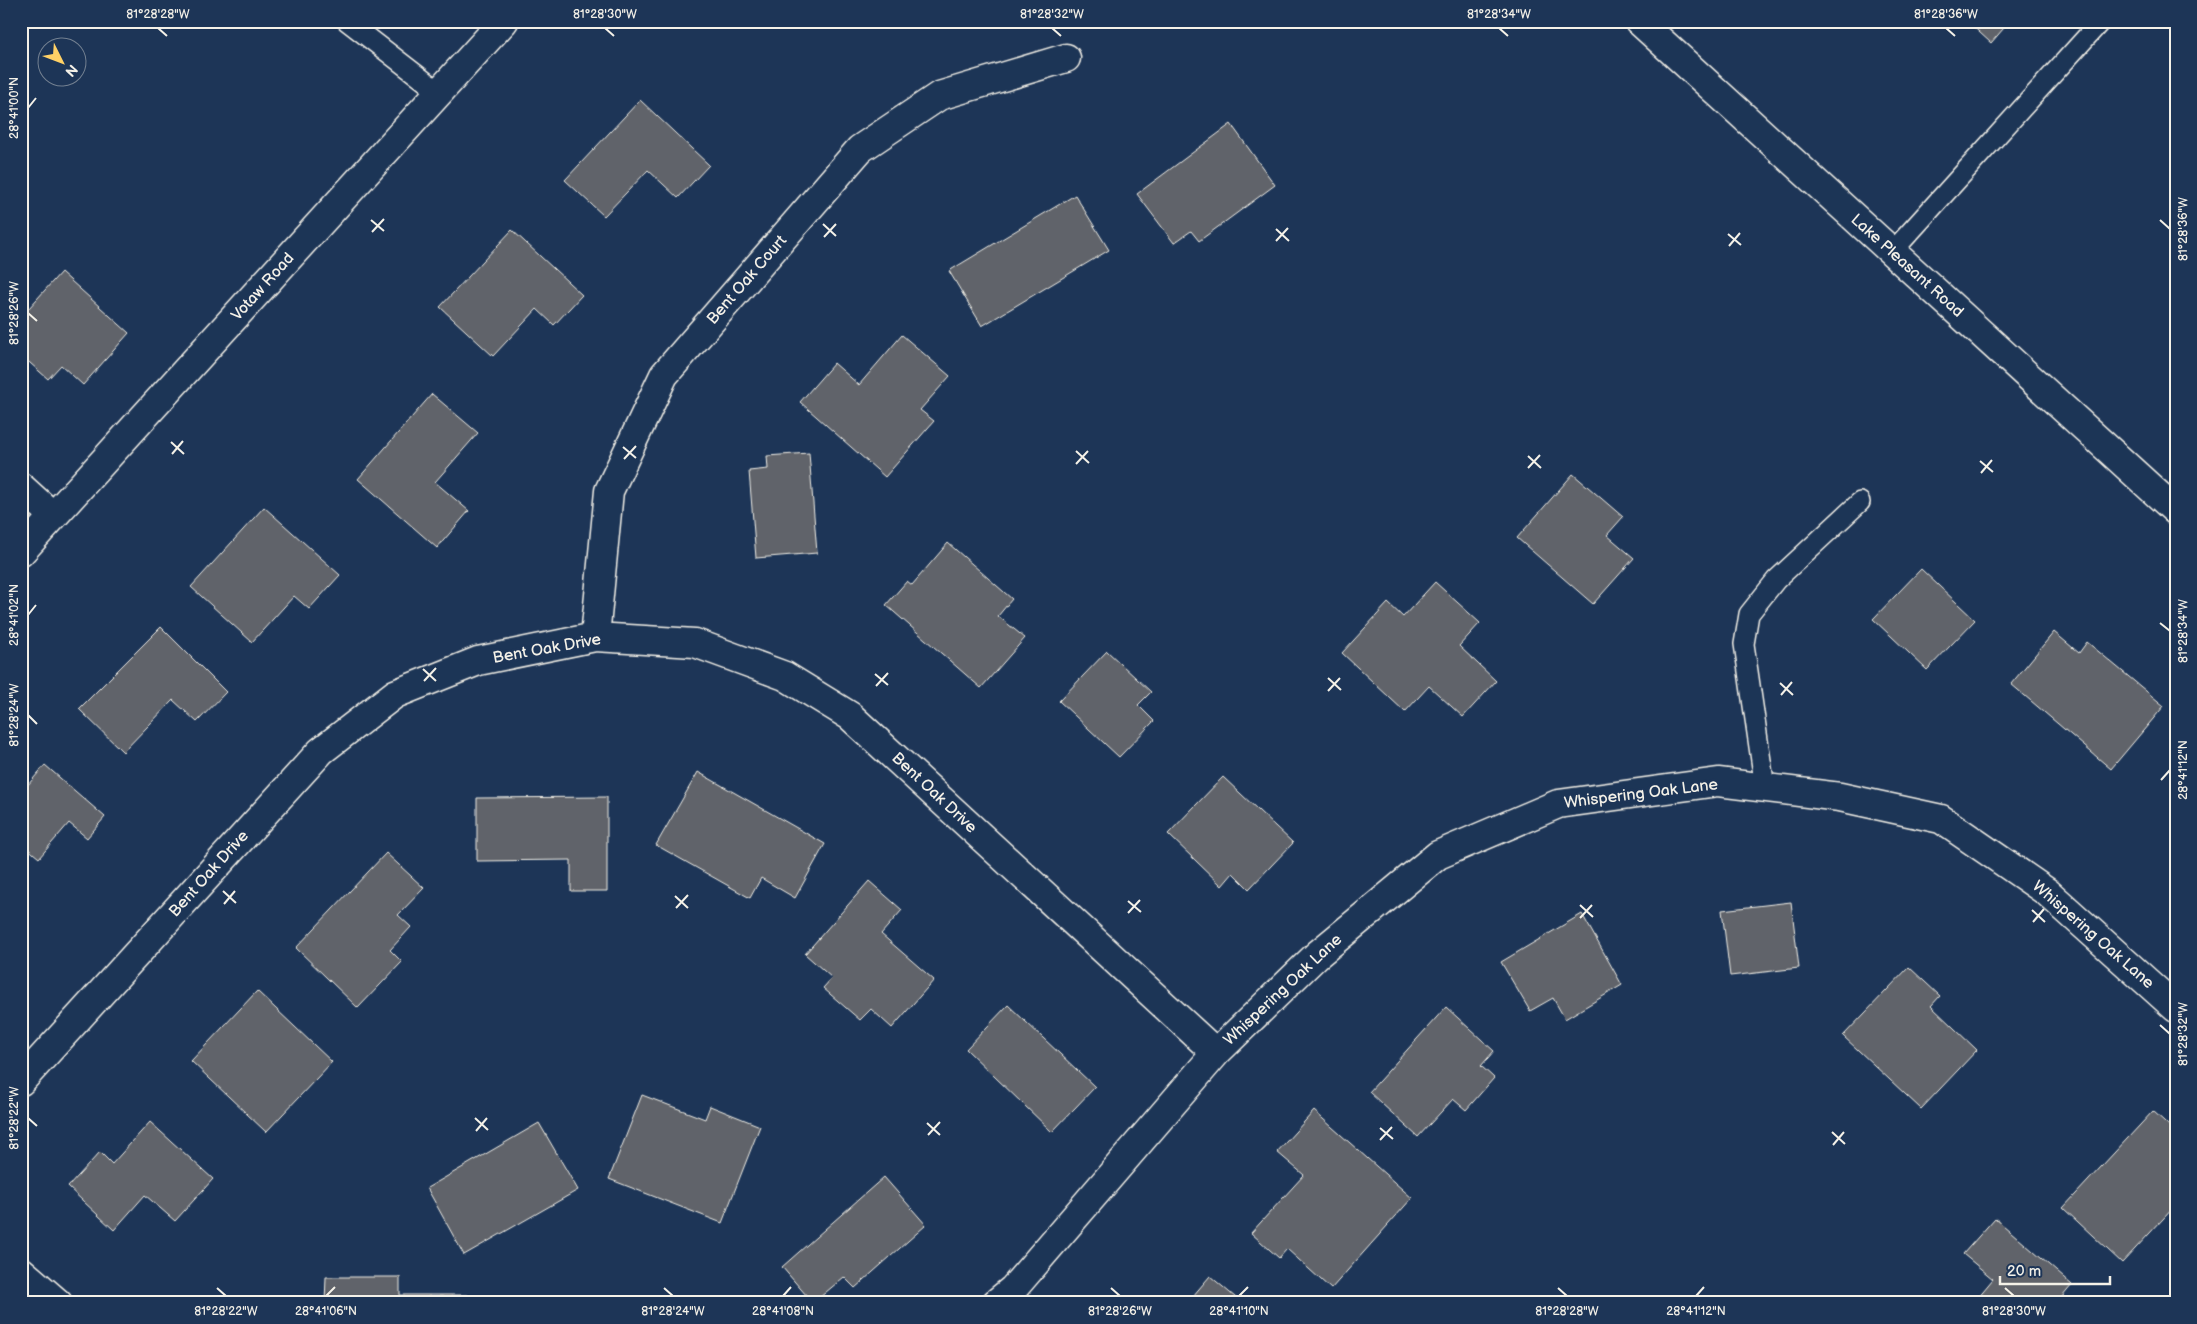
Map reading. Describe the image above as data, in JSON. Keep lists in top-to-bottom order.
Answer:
{
  "streets": {
    "street": [
      "Lake Pleasant Road",
      "Bent Oak Court",
      "Votaw Road",
      "Bent Oak Drive",
      "Whispering Oak Lane"
    ]
  },
  "crossings": [
    ["Bent Oak Court", "Bent Oak Drive"],
    ["Bent Oak Drive", "Whispering Oak Lane"]
  ],
  "scale_bar": "20 m",
  "north": "bottom right",
  "coordinates": [
    "81°28'28\"W",
    "81°28'30\"W",
    "81°28'32\"W",
    "81°28'34\"W",
    "81°28'36\"W",
    "28°41'00\"N",
    "81°28'26\"W",
    "28°41'02\"N",
    "81°28'24\"W",
    "28°41'12\"N",
    "81°28'22\"W",
    "28°41'06\"N",
    "28°41'08\"N",
    "28°41'10\"N"
  ]
}
